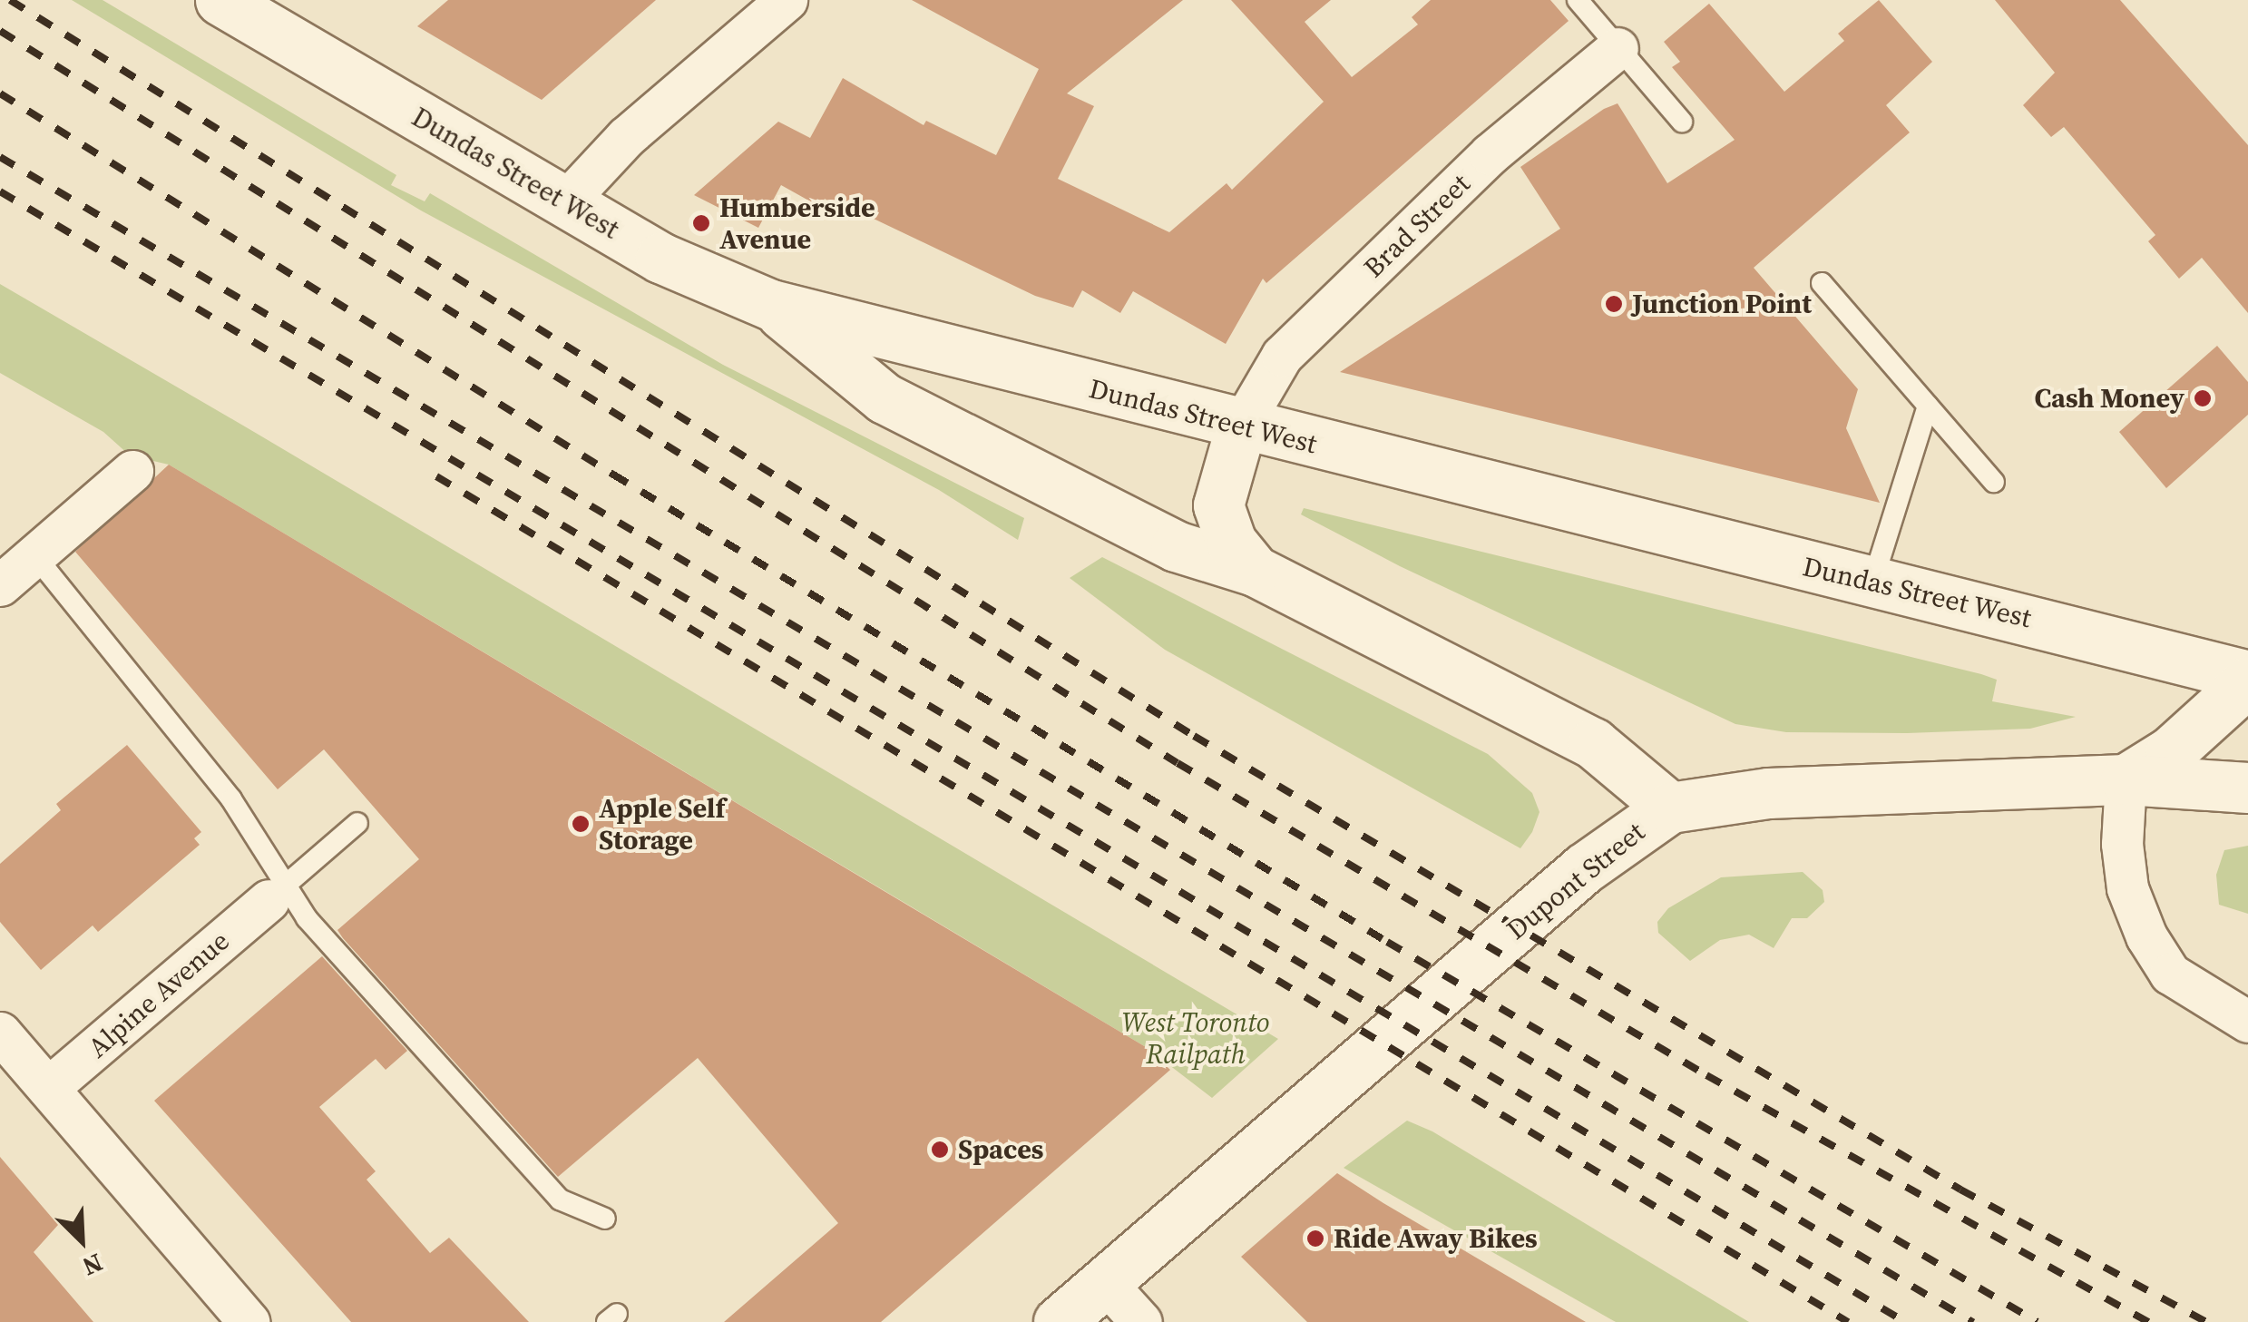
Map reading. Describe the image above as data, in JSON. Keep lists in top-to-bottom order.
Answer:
{
  "streets": {
    "main road": ["Dundas Street West", "Dupont Street"],
    "street": ["Brad Street", "Alpine Avenue"]
  },
  "crossings": [
    ["Dundas Street West", "Brad Street"],
    ["Dundas Street West", "Dupont Street"]
  ],
  "parks": ["West Toronto Railpath"],
  "places": [
    "Humberside Avenue",
    "Junction Point",
    "Cash Money",
    "Apple Self Storage",
    "Spaces",
    "Ride Away Bikes"
  ],
  "north": "bottom right"
}
